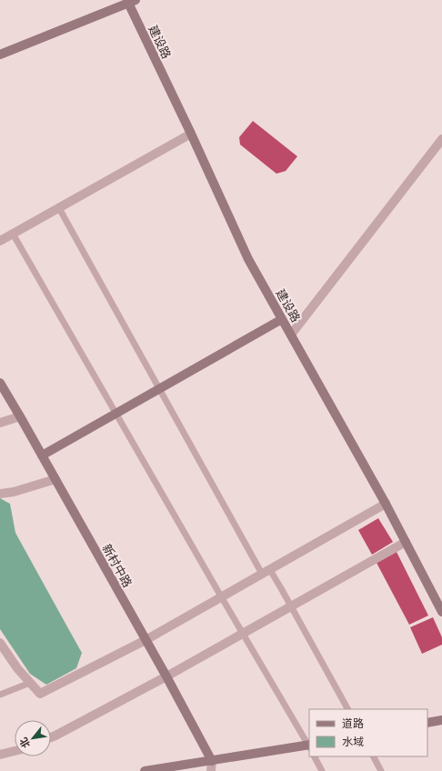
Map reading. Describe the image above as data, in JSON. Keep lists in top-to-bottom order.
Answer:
{
  "streets": {
    "street": ["建设路", "新村中路"]
  },
  "legend": ["道路", "水域"],
  "north": "bottom left"
}
